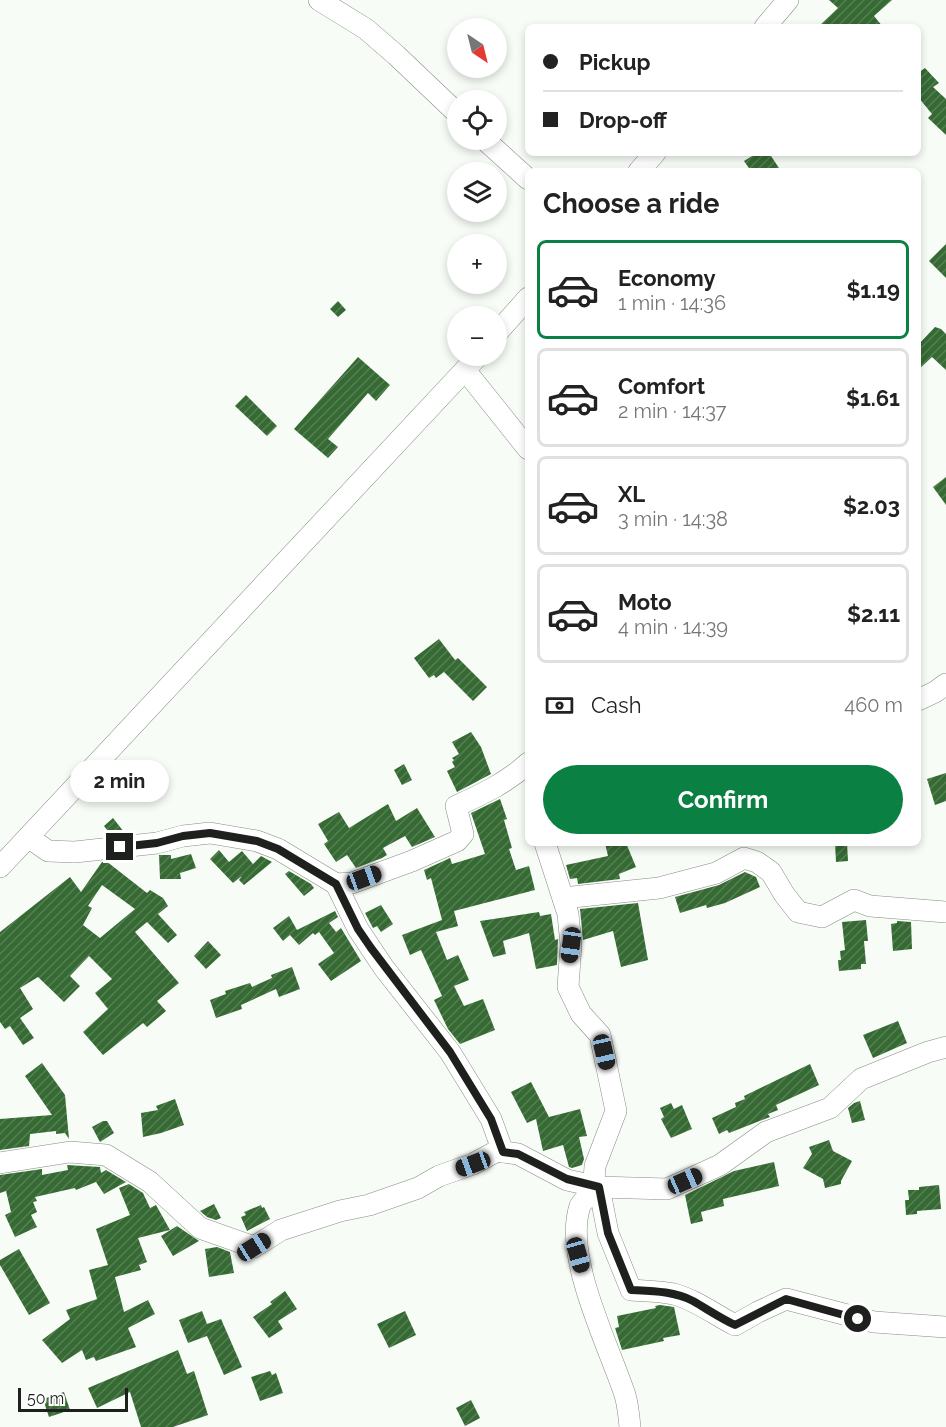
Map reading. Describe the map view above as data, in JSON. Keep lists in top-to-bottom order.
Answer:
{
  "scale_bar": "50 m",
  "north": "bottom right",
  "page": {
    "map_buttons": ["+", "−"],
    "banner": ["Pickup", "Drop-off"],
    "heading": "Choose a ride",
    "list": [
      {
        "name": "Economy",
        "note": "1 min · 14:36",
        "value": "$1.19"
      },
      {
        "name": "Comfort",
        "note": "2 min · 14:37",
        "value": "$1.61"
      },
      {
        "name": "XL",
        "note": "3 min · 14:38",
        "value": "$2.03"
      },
      {
        "name": "Moto",
        "note": "4 min · 14:39",
        "value": "$2.11"
      }
    ],
    "pay": ["Cash", "460 m"],
    "buttons": "Confirm",
    "bubble": "2 min",
    "scale": "50 m"
  }
}
